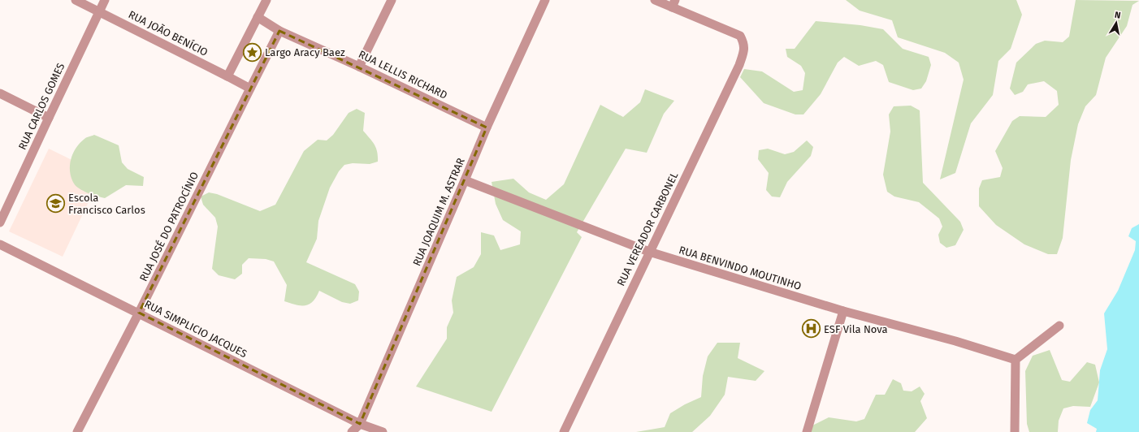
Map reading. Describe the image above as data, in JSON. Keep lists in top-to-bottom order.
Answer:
{
  "streets": {
    "street": [
      "RUA JOÃO BENÍCIO",
      "RUA LELLIS RICHARD",
      "RUA CARLOS GOMES",
      "RUA JOAQUIM M. ASTRAR",
      "RUA JOSÉ DO PATROCÍNIO",
      "RUA VEREADOR CARBONEL",
      "RUA BENVINDO MOUTINHO",
      "RUA SIMPLICIO JACQUES"
    ]
  },
  "crossings": [
    ["RUA JOÃO BENÍCIO", "RUA CARLOS GOMES"],
    ["RUA JOÃO BENÍCIO", "RUA JOSÉ DO PATROCÍNIO"],
    ["RUA LELLIS RICHARD", "RUA JOAQUIM M. ASTRAR"],
    ["RUA LELLIS RICHARD", "RUA JOSÉ DO PATROCÍNIO"],
    ["RUA JOAQUIM M. ASTRAR", "RUA BENVINDO MOUTINHO"],
    ["RUA JOAQUIM M. ASTRAR", "RUA SIMPLICIO JACQUES"],
    ["RUA JOSÉ DO PATROCÍNIO", "RUA SIMPLICIO JACQUES"],
    ["RUA VEREADOR CARBONEL", "RUA BENVINDO MOUTINHO"]
  ],
  "places": {
    "place": ["Largo Aracy Baez"],
    "school or university": ["Escola Francisco Carlos"],
    "hospital": ["ESF Vila Nova"]
  },
  "north": "top"
}
